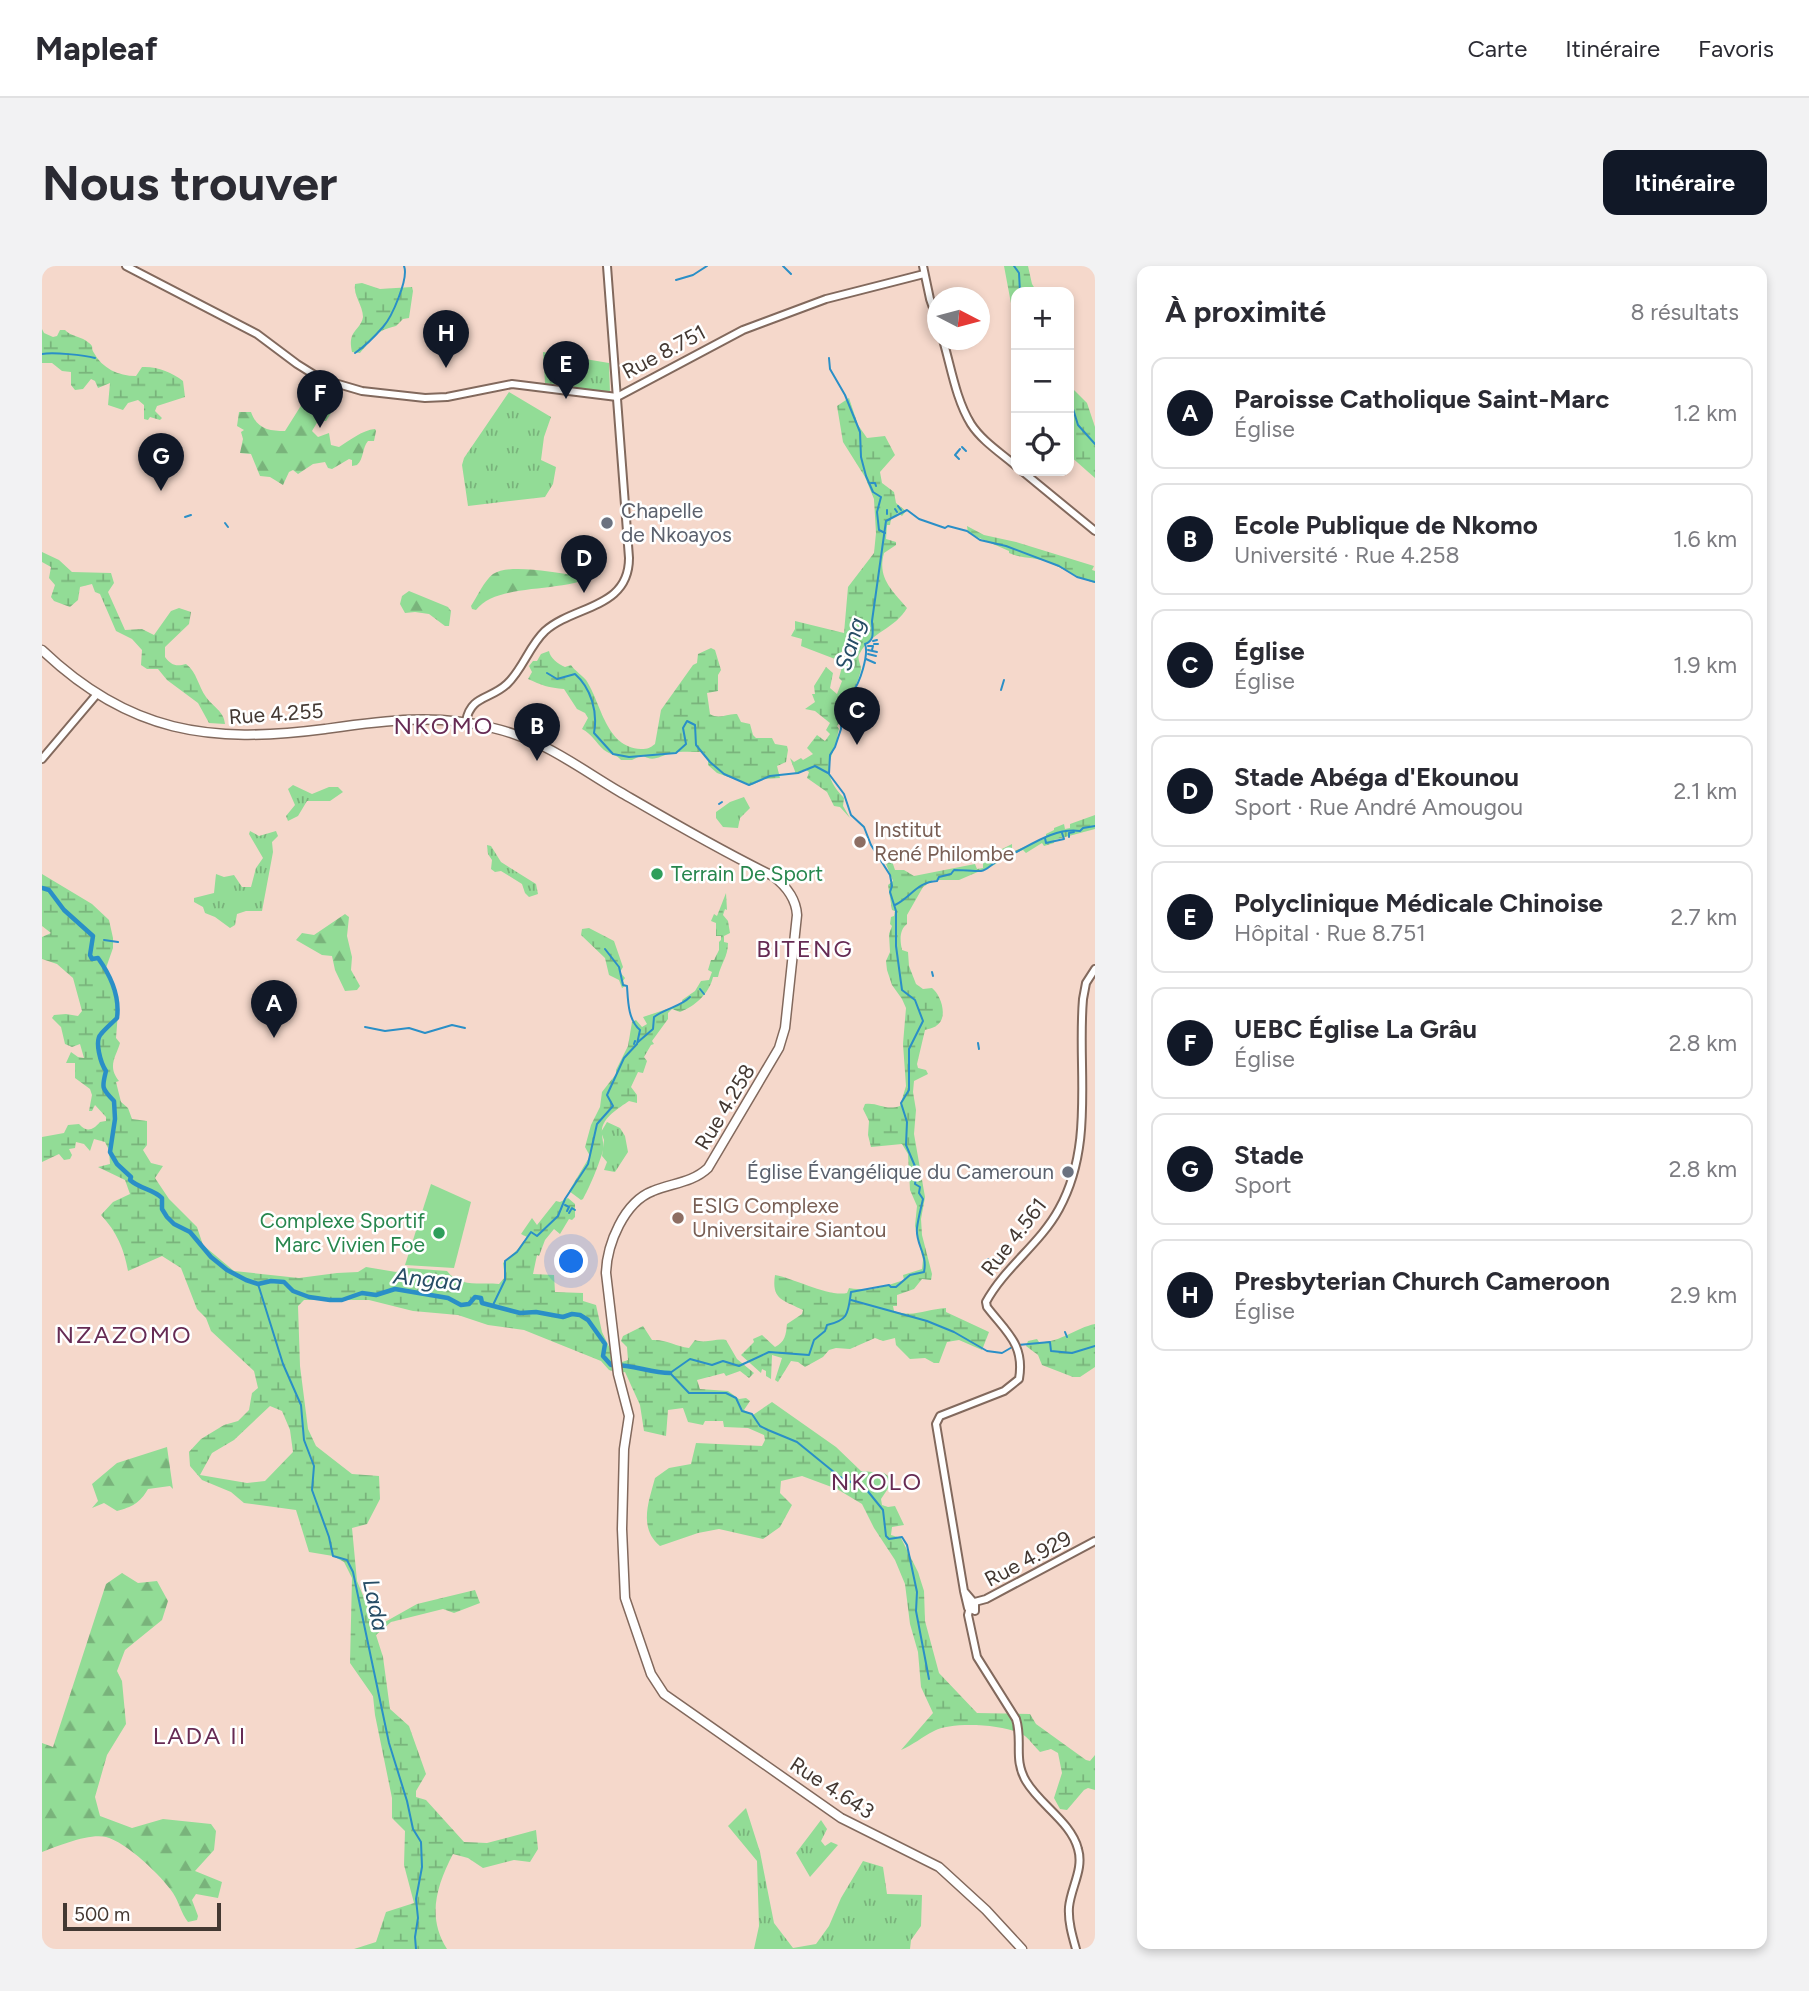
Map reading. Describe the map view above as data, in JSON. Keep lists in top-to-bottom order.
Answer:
{
  "streets": {
    "highway": ["Rue 4.255", "Rue 4.258", "Rue 4.643"],
    "main road": ["Rue 8.751", "Rue 4.561", "Rue 4.929"]
  },
  "crossings": [
    ["Rue 4.255", "Rue 4.258"],
    ["Rue 4.258", "Rue 4.643"],
    ["Rue 4.561", "Rue 4.929"]
  ],
  "districts": [
    "NKOMO",
    "BITENG",
    "NZAZOMO",
    "NKOLO",
    "LADA II"
  ],
  "water": ["Sang", "Angaa", "Lada"],
  "places": [
    "Chapelle de Nkoayos",
    "Institut René Philombe",
    "Terrain De Sport",
    "Église Évangélique du Cameroun",
    "ESIG Complexe Universitaire Siantou",
    "Complexe Sportif Marc Vivien Foe"
  ],
  "scale_bar": "500 m",
  "north": "right",
  "page": {
    "header": "Mapleaf",
    "nav": ["Carte", "Itinéraire", "Favoris"],
    "buttons": "Itinéraire",
    "title": "Nous trouver",
    "heading": ["À proximité", "8 résultats"],
    "map_buttons": ["+", "−"],
    "pins": [
      "H",
      "E",
      "F",
      "G",
      "D",
      "C",
      "B",
      "A"
    ],
    "list": [
      {
        "mark": "A",
        "name": "Paroisse Catholique Saint-Marc",
        "note": "Église",
        "value": "1.2 km"
      },
      {
        "mark": "B",
        "name": "Ecole Publique de Nkomo",
        "note": "Université · Rue 4.258",
        "value": "1.6 km"
      },
      {
        "mark": "C",
        "name": "Église",
        "note": "Église",
        "value": "1.9 km"
      },
      {
        "mark": "D",
        "name": "Stade Abéga d'Ekounou",
        "note": "Sport · Rue André Amougou",
        "value": "2.1 km"
      },
      {
        "mark": "E",
        "name": "Polyclinique Médicale Chinoise",
        "note": "Hôpital · Rue 8.751",
        "value": "2.7 km"
      },
      {
        "mark": "F",
        "name": "UEBC Église La Grâu",
        "note": "Église",
        "value": "2.8 km"
      },
      {
        "mark": "G",
        "name": "Stade",
        "note": "Sport",
        "value": "2.8 km"
      },
      {
        "mark": "H",
        "name": "Presbyterian Church Cameroon",
        "note": "Église",
        "value": "2.9 km"
      }
    ],
    "scale": "500 m"
  }
}
